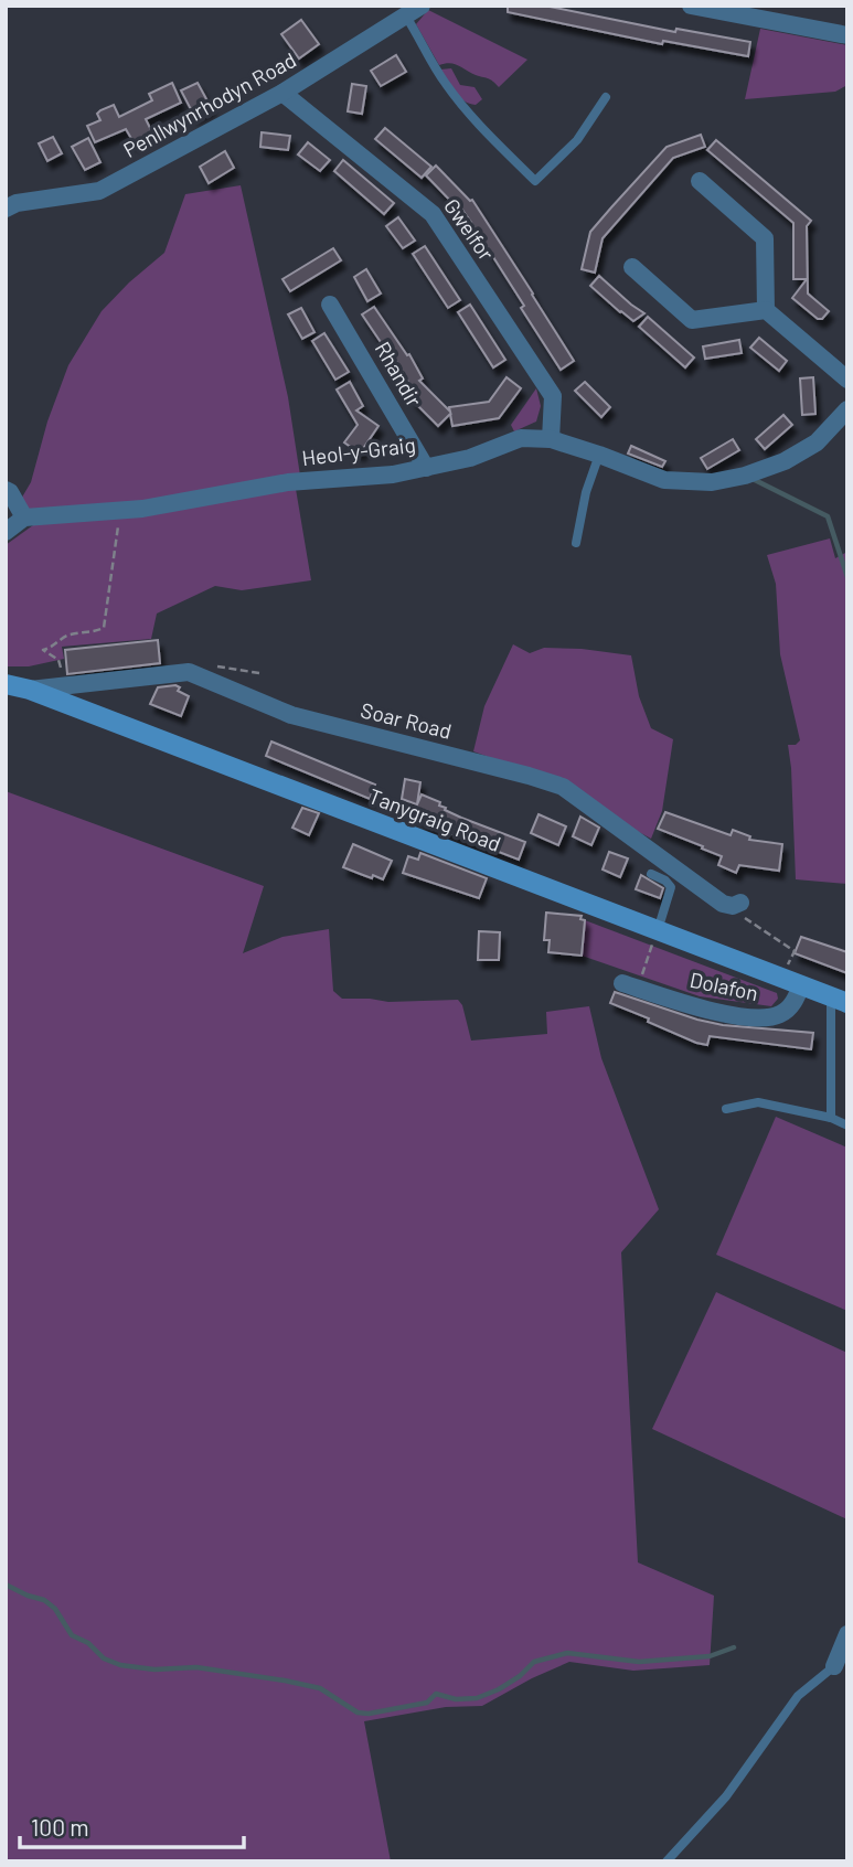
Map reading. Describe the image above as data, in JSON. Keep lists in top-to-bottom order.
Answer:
{
  "streets": {
    "main road": ["Tanygraig Road"],
    "street": [
      "Penllwynrhodyn Road",
      "Gwelfor",
      "Rhandir",
      "Heol-y-Graig",
      "Soar Road",
      "Dolafon"
    ]
  },
  "crossings": [
    ["Penllwynrhodyn Road", "Gwelfor"],
    ["Gwelfor", "Heol-y-Graig"],
    ["Rhandir", "Heol-y-Graig"],
    ["Soar Road", "Tanygraig Road"],
    ["Tanygraig Road", "Dolafon"]
  ],
  "scale_bar": "100 m"
}
